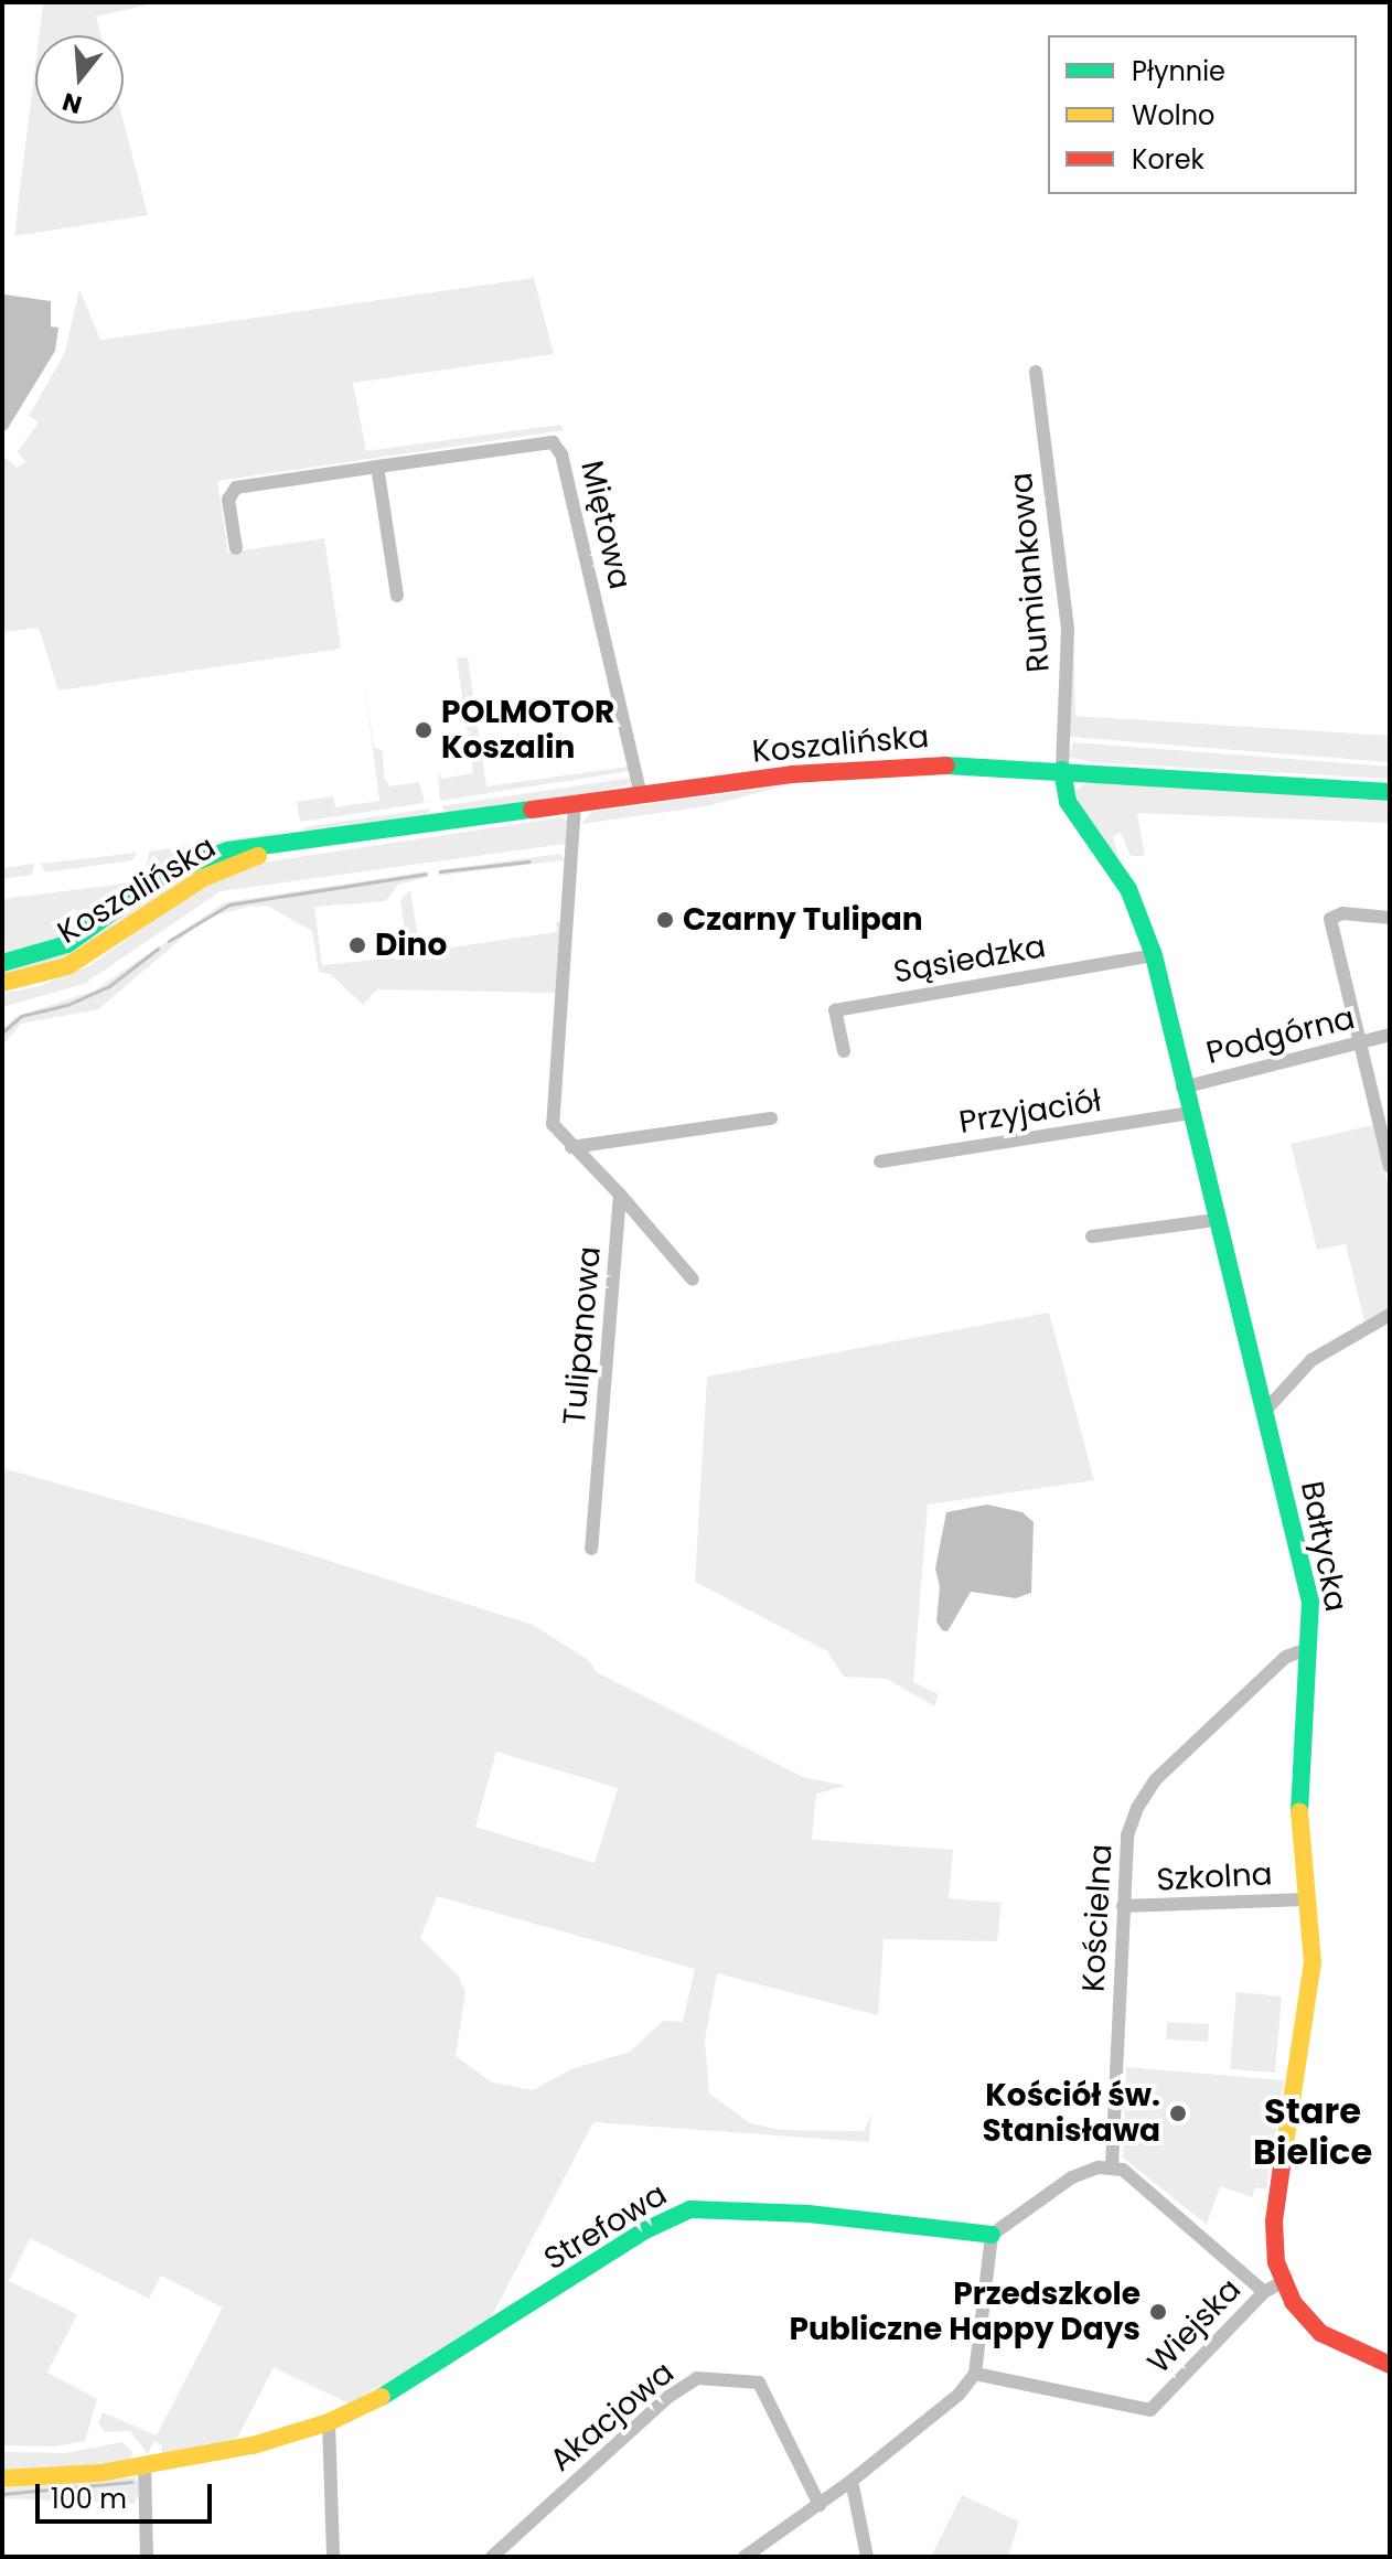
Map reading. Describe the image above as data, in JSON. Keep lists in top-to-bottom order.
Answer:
{
  "streets": {
    "street": [
      "Miętowa",
      "Rumiankowa",
      "Koszalińska",
      "Sąsiedzka",
      "Podgórna",
      "Przyjaciół",
      "Tulipanowa",
      "Bałtycka",
      "Szkolna",
      "Kościelna",
      "Strefowa",
      "Wiejska",
      "Akacjowa"
    ]
  },
  "crossings": [
    ["Miętowa", "Koszalińska"],
    ["Rumiankowa", "Koszalińska"],
    ["Rumiankowa", "Bałtycka"],
    ["Koszalińska", "Bałtycka"],
    ["Sąsiedzka", "Bałtycka"],
    ["Podgórna", "Bałtycka"],
    ["Przyjaciół", "Bałtycka"],
    ["Bałtycka", "Szkolna"],
    ["Bałtycka", "Kościelna"],
    ["Bałtycka", "Wiejska"],
    ["Szkolna", "Kościelna"]
  ],
  "districts": ["Stare Bielice"],
  "places": [
    "POLMOTOR Koszalin",
    "Czarny Tulipan",
    "Dino",
    "Kościół św. Stanisława",
    "Przedszkole Publiczne Happy Days"
  ],
  "legend": ["Płynnie", "Wolno", "Korek"],
  "scale_bar": "100 m",
  "north": "bottom"
}
